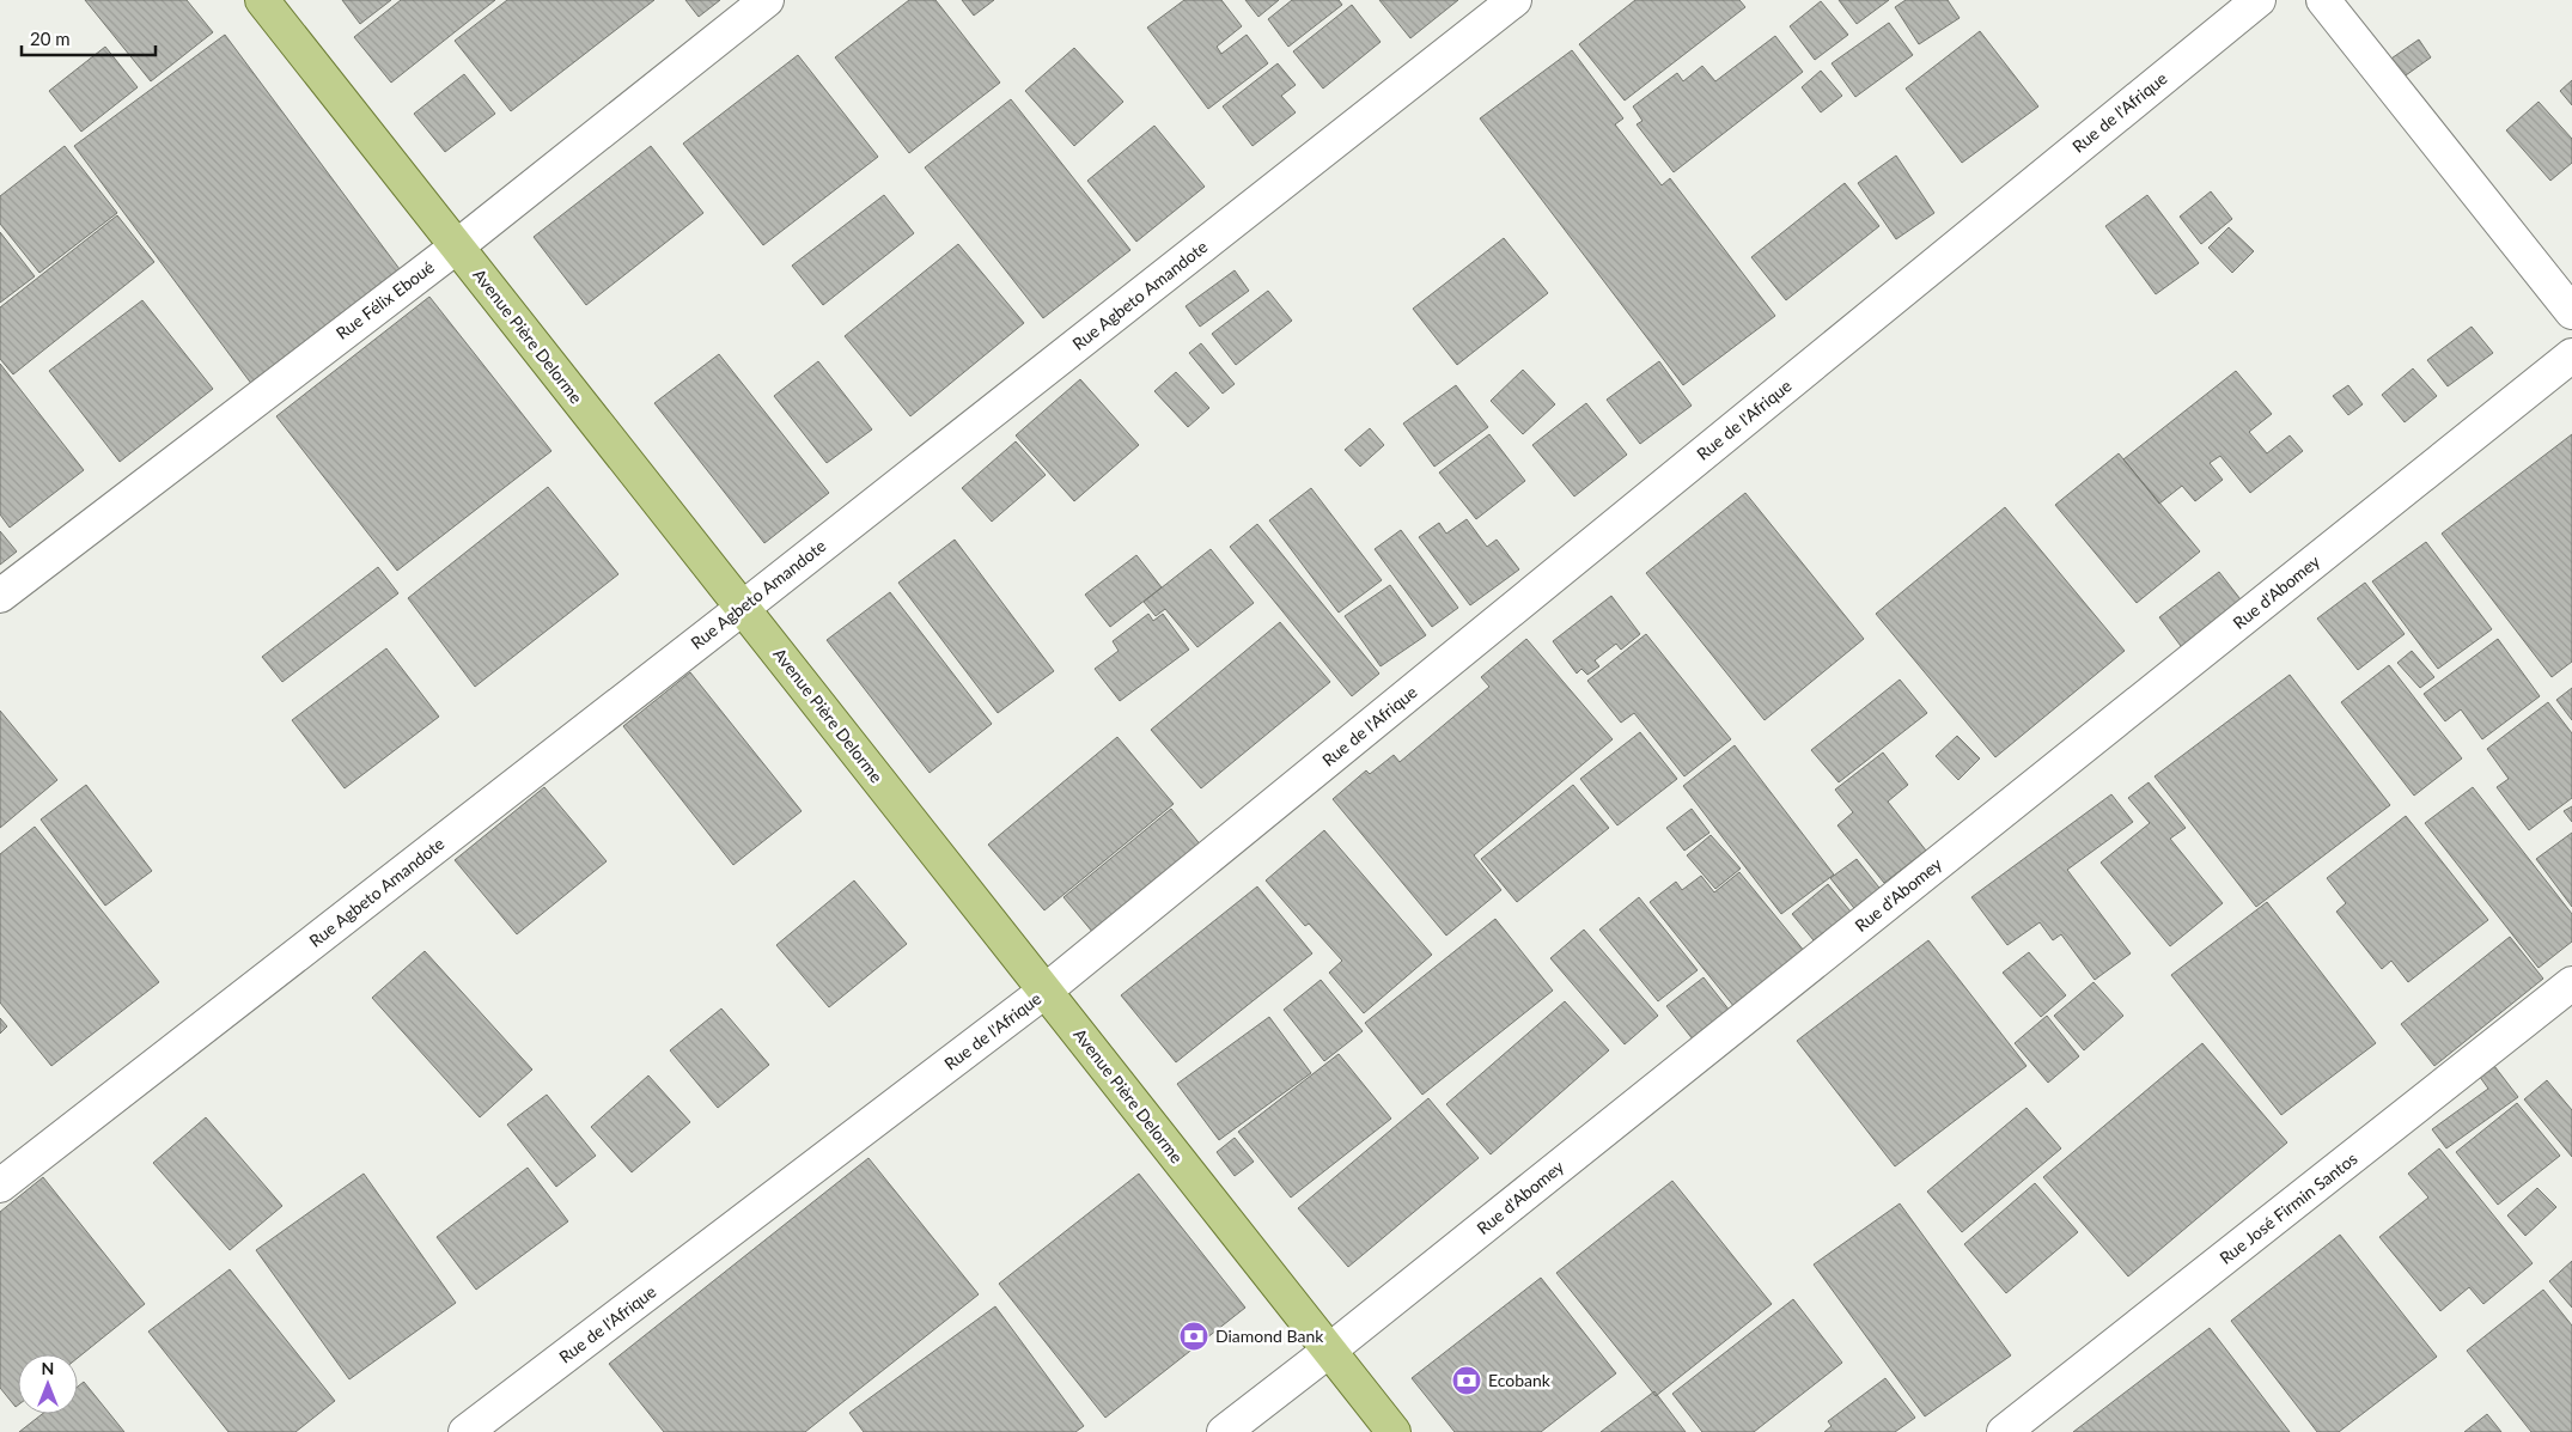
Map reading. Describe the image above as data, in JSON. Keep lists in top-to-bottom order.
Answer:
{
  "streets": {
    "main road": ["Avenue Pière Delorme"],
    "street": [
      "Rue de l'Afrique",
      "Rue Agbeto Amandote",
      "Rue Félix Eboué",
      "Rue d'Abomey",
      "Rue José Firmin Santos"
    ]
  },
  "crossings": [
    ["Rue de l'Afrique", "Avenue Pière Delorme"],
    ["Rue Agbeto Amandote", "Avenue Pière Delorme"],
    ["Rue Félix Eboué", "Avenue Pière Delorme"],
    ["Avenue Pière Delorme", "Rue d'Abomey"]
  ],
  "places": {
    "bank": ["Diamond Bank", "Ecobank"]
  },
  "scale_bar": "20 m",
  "north": "top"
}
